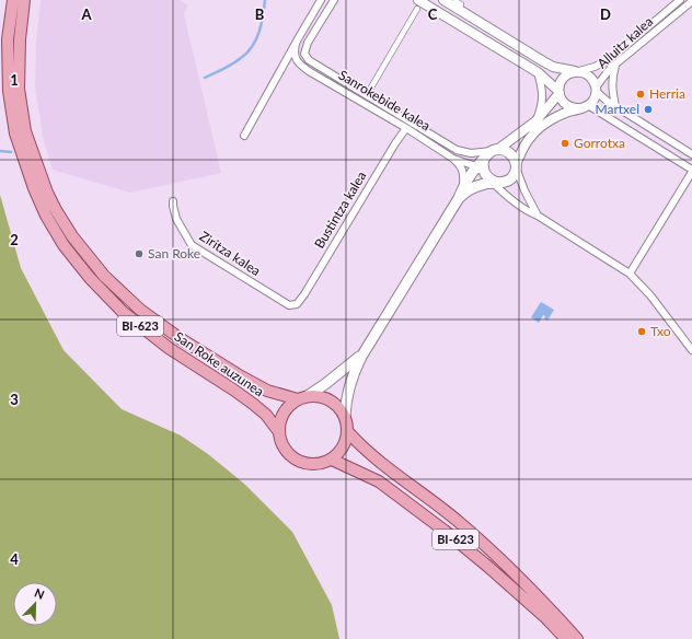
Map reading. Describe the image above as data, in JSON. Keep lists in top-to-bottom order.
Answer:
{
  "streets": {
    "main road": ["BI-623", "San Roke auzunea"],
    "street": [
      "Alluitz kalea",
      "Sanrokebide kalea",
      "Bustintza kalea",
      "Ziritza kalea"
    ]
  },
  "crossings": [
    ["Sanrokebide kalea", "Bustintza kalea"],
    ["Bustintza kalea", "Ziritza kalea"],
    ["BI-623", "San Roke auzunea"]
  ],
  "places": [
    "Herria",
    "Martxel",
    "Gorrotxa",
    "San Roke",
    "Txo"
  ],
  "north": "top right",
  "grid": {
    "columns": [
      "A",
      "B",
      "C",
      "D"
    ],
    "rows": [
      "1",
      "2",
      "3",
      "4"
    ]
  }
}
